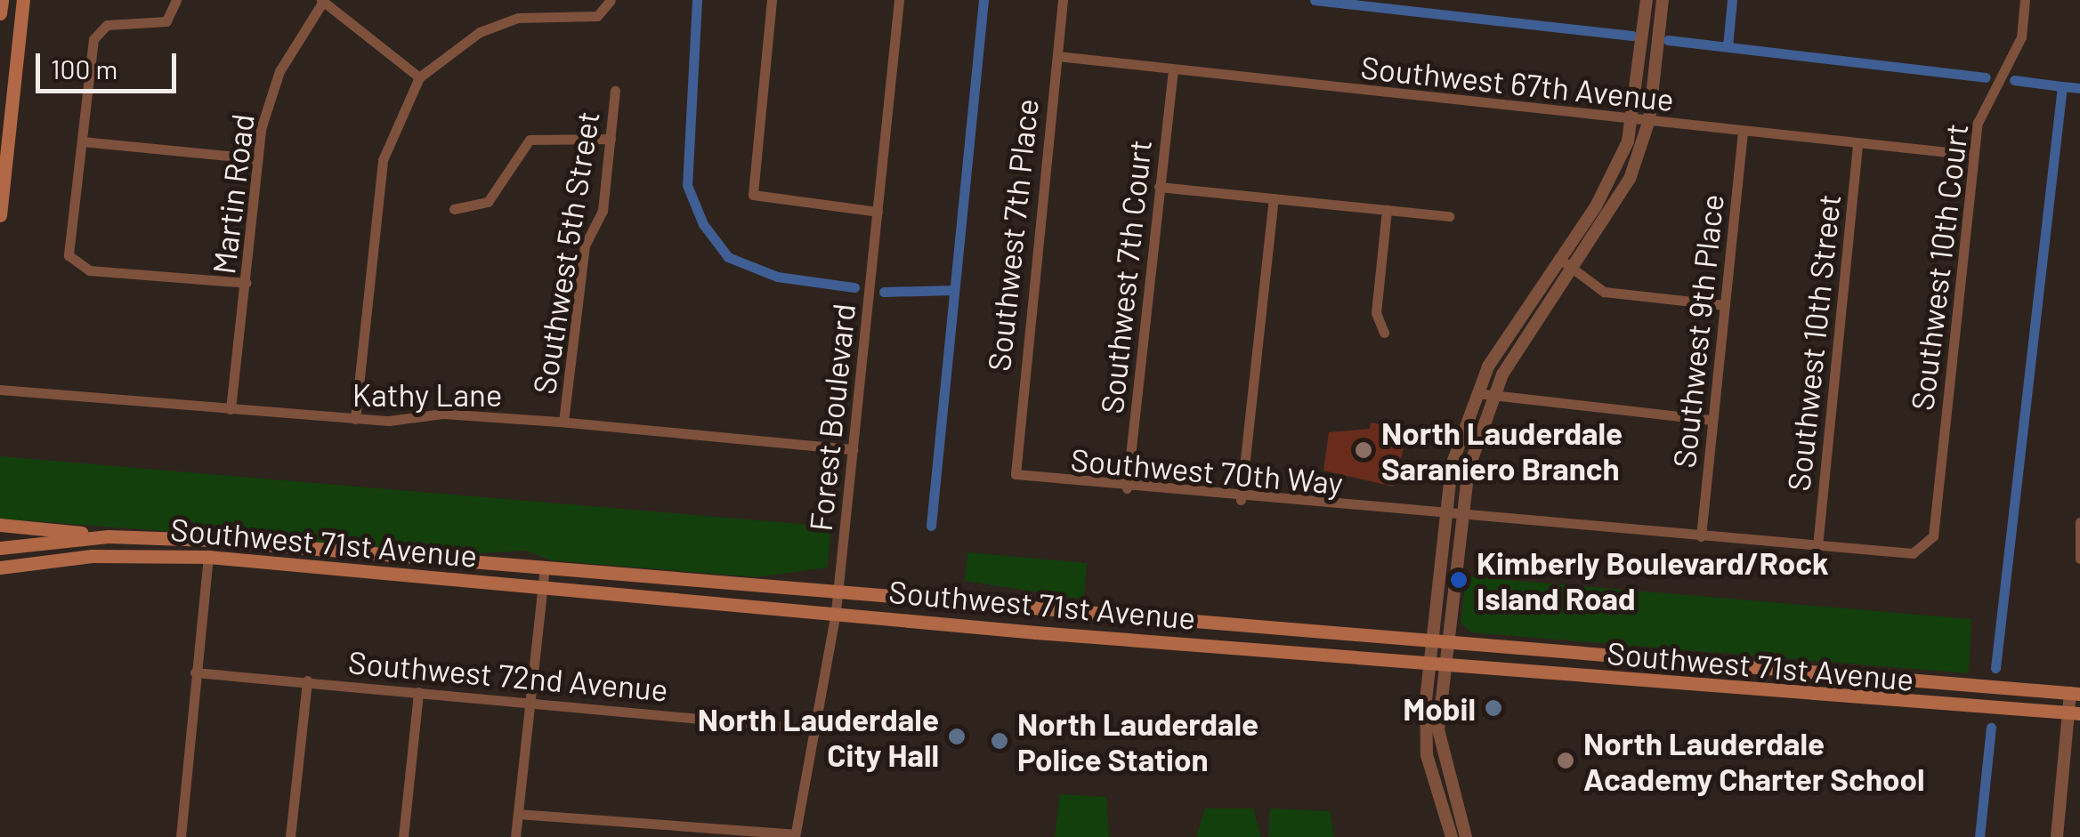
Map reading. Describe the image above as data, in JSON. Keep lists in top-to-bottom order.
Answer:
{
  "streets": {
    "main road": ["Southwest 71st Avenue"],
    "street": [
      "Southwest 67th Avenue",
      "Martin Road",
      "Southwest 7th Place",
      "Southwest 5th Street",
      "Southwest 10th Court",
      "Southwest 7th Court",
      "Southwest 9th Place",
      "Southwest 10th Street",
      "Kathy Lane",
      "Forest Boulevard",
      "Southwest 70th Way",
      "Southwest 72nd Avenue"
    ]
  },
  "crossings": [
    ["Southwest 67th Avenue", "Southwest 7th Place"],
    ["Southwest 67th Avenue", "Southwest 10th Court"],
    ["Southwest 67th Avenue", "Southwest 7th Court"],
    ["Southwest 67th Avenue", "Southwest 9th Place"],
    ["Southwest 67th Avenue", "Southwest 10th Street"],
    ["Martin Road", "Kathy Lane"],
    ["Southwest 7th Place", "Southwest 70th Way"],
    ["Southwest 5th Street", "Kathy Lane"],
    ["Southwest 10th Court", "Southwest 70th Way"],
    ["Southwest 7th Court", "Southwest 70th Way"],
    ["Southwest 9th Place", "Southwest 70th Way"],
    ["Southwest 10th Street", "Southwest 70th Way"],
    ["Kathy Lane", "Forest Boulevard"],
    ["Forest Boulevard", "Southwest 71st Avenue"],
    ["Forest Boulevard", "Southwest 72nd Avenue"]
  ],
  "places": [
    "North Lauderdale Saraniero Branch",
    "Kimberly Boulevard/Rock Island Road",
    "Mobil",
    "North Lauderdale City Hall",
    "North Lauderdale Police Station",
    "North Lauderdale Academy Charter School"
  ],
  "scale_bar": "100 m"
}
